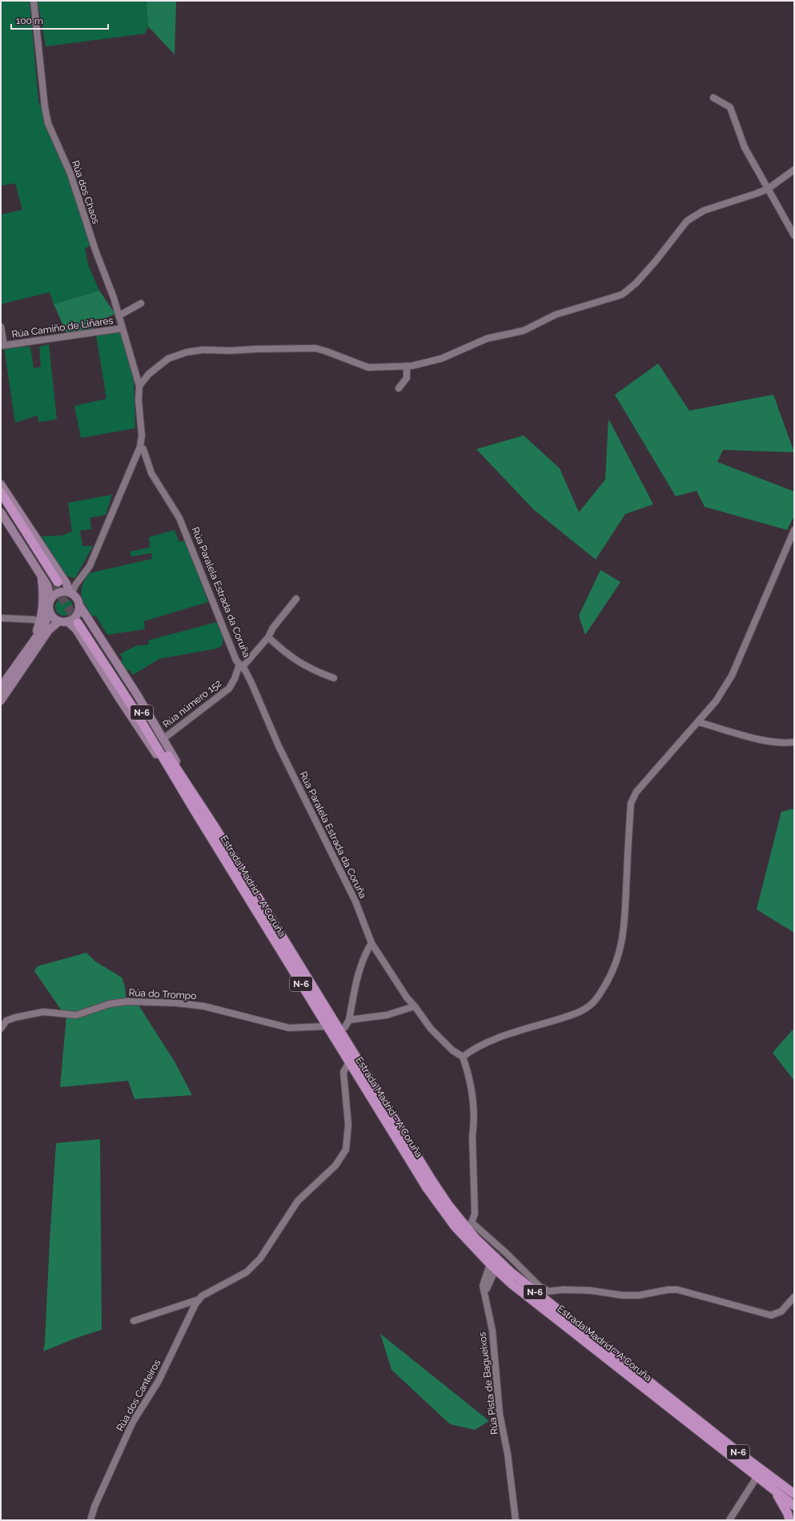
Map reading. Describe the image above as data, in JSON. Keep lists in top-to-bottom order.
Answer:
{
  "streets": {
    "highway": ["N-6", "Estrada Madrid - A Coruña"],
    "street": [
      "Rúa dos Chaos",
      "Rúa Camiño de Liñares",
      "Rúa Paralela Estrada da Coruña",
      "Rúa número 152",
      "Rúa do Trompo",
      "Rúa Pista de Bagueixos",
      "Rúa dos Canteiros"
    ]
  },
  "crossings": [
    ["Rúa dos Chaos", "Rúa Camiño de Liñares"],
    ["Rúa dos Chaos", "Rúa Paralela Estrada da Coruña"],
    ["Rúa Paralela Estrada da Coruña", "Rúa número 152"],
    ["Estrada Madrid - A Coruña", "Rúa do Trompo"],
    ["Estrada Madrid - A Coruña", "Rúa Pista de Bagueixos"]
  ],
  "scale_bar": "100 m"
}
